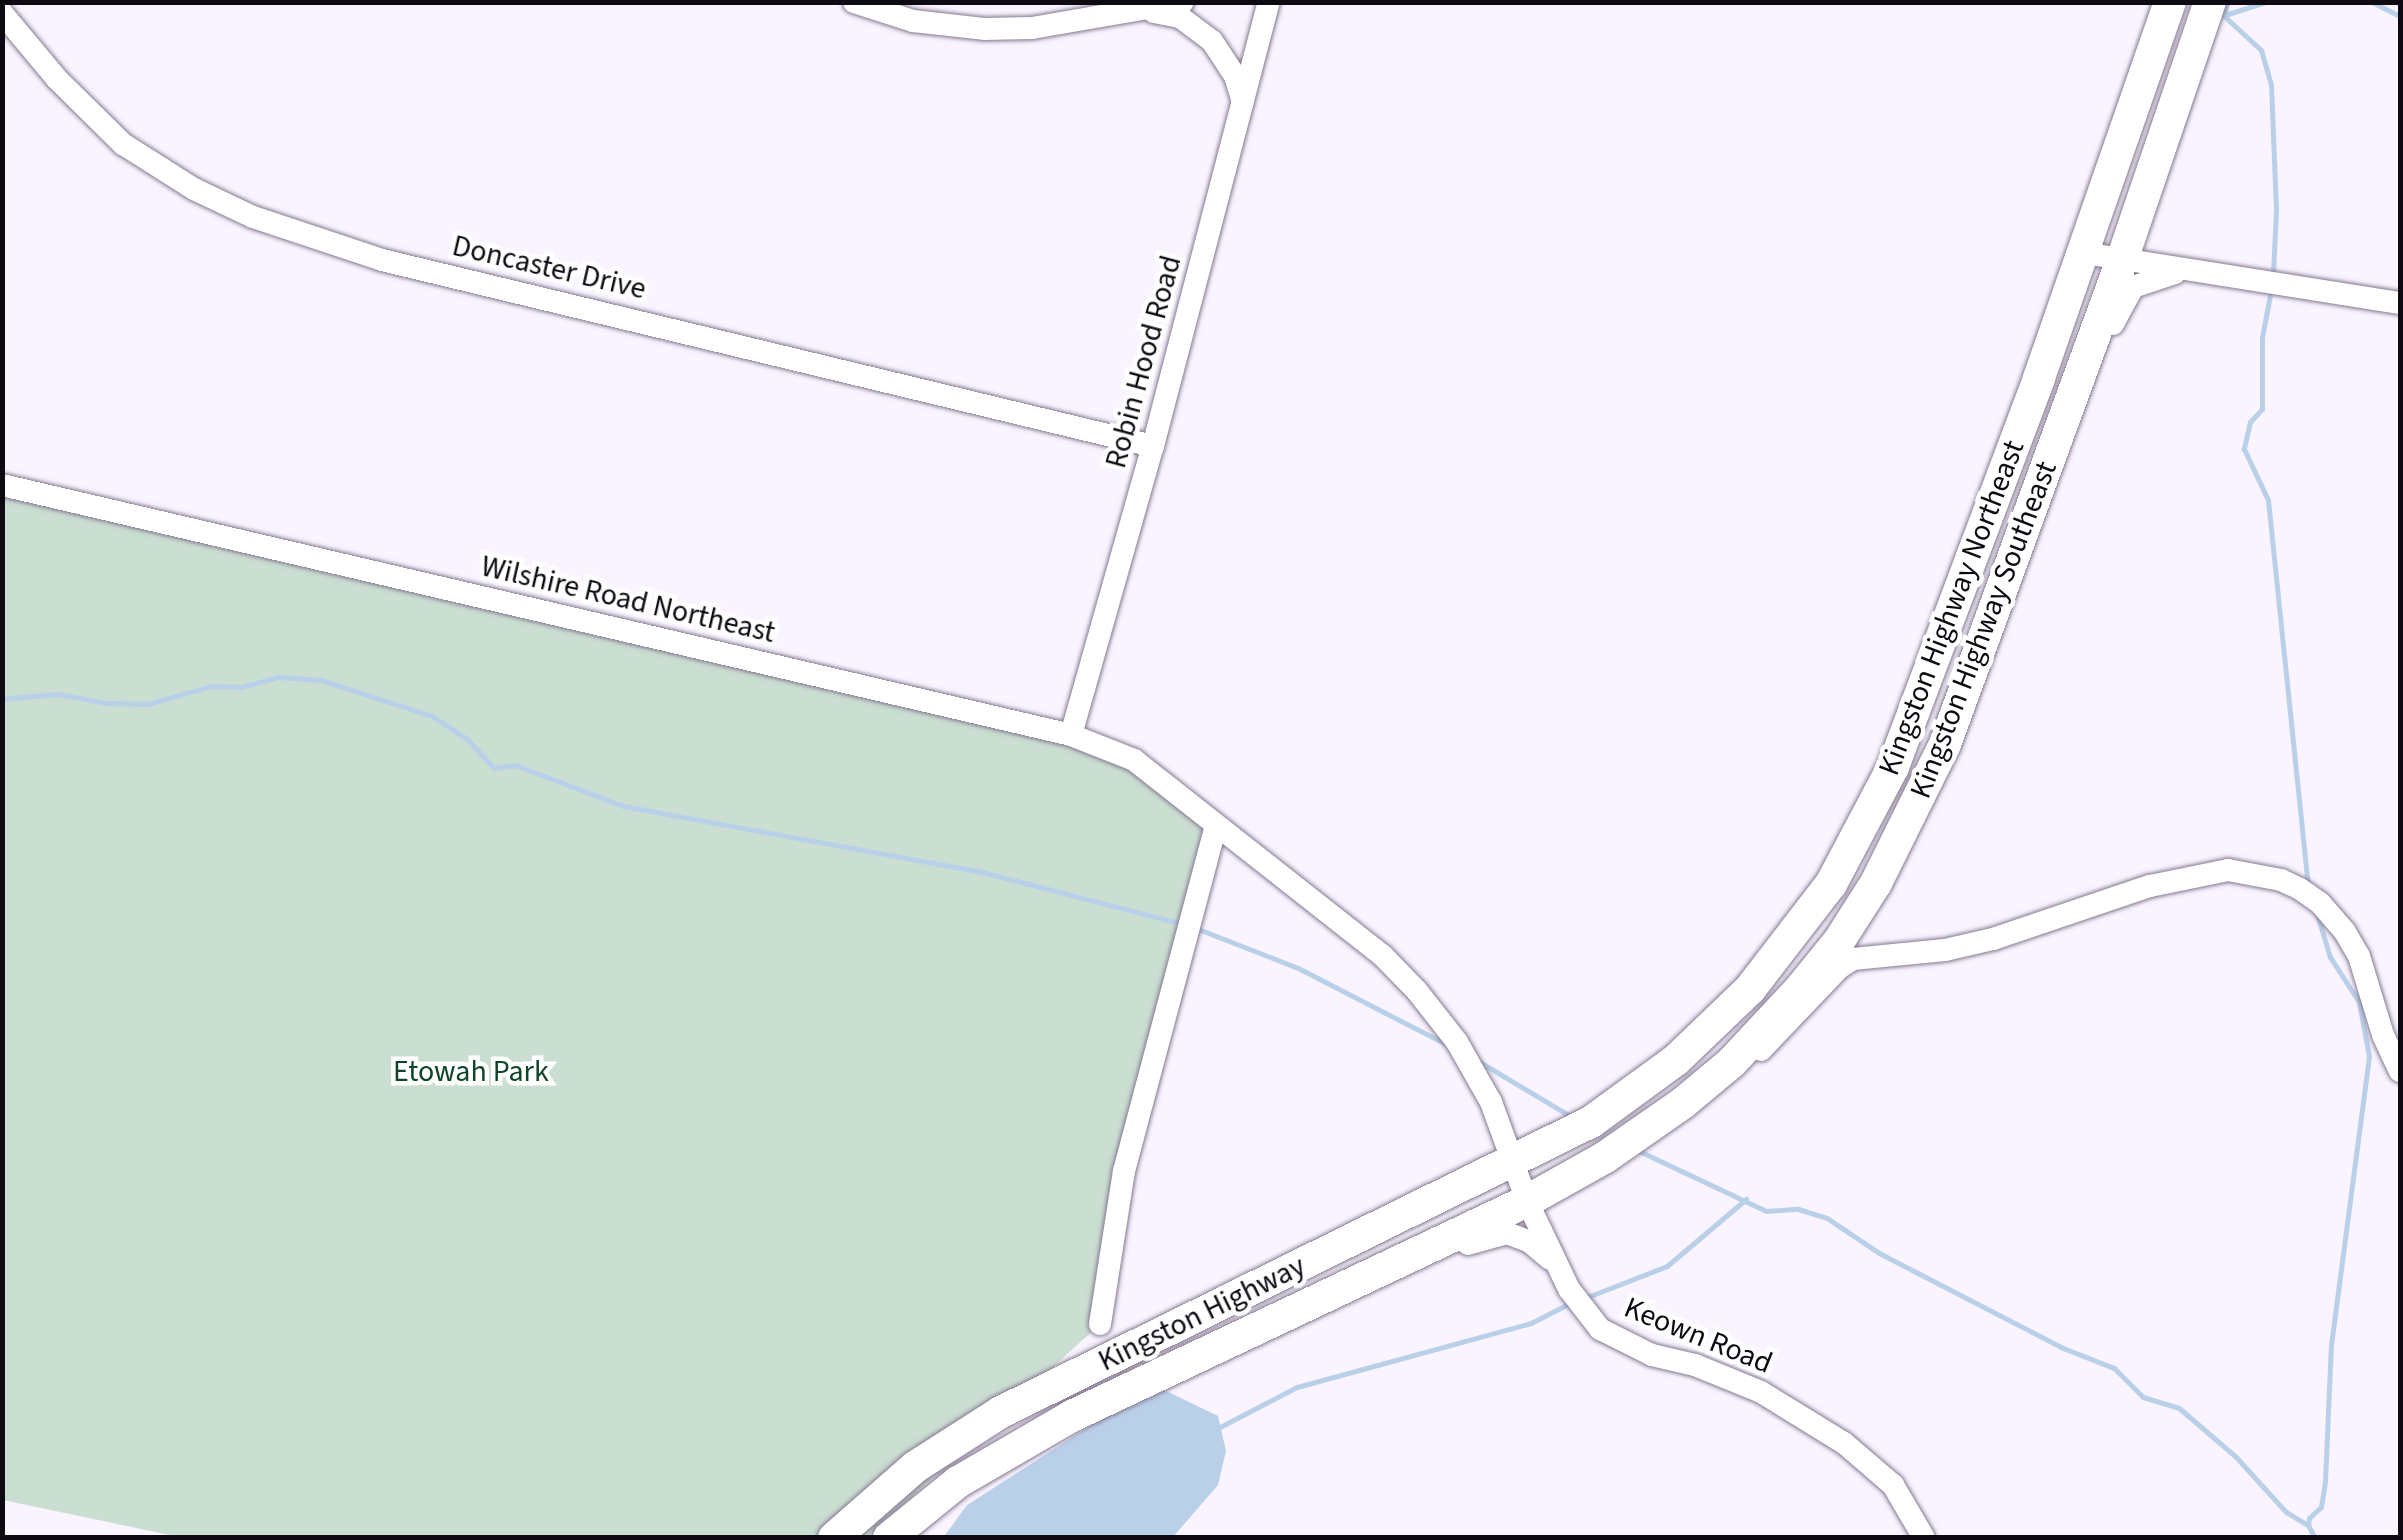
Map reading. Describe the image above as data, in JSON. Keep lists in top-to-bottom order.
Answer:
{
  "streets": {
    "main road": ["Kingston Highway Northeast", "Kingston Highway Southeast", "Kingston Highway"],
    "street": [
      "Doncaster Drive",
      "Robin Hood Road",
      "Wilshire Road Northeast",
      "Keown Road"
    ]
  },
  "crossings": [
    ["Doncaster Drive", "Robin Hood Road"],
    ["Robin Hood Road", "Wilshire Road Northeast"],
    ["Wilshire Road Northeast", "Kingston Highway"],
    ["Wilshire Road Northeast", "Keown Road"],
    ["Kingston Highway Northeast", "Kingston Highway"],
    ["Kingston Highway Southeast", "Kingston Highway"],
    ["Kingston Highway", "Keown Road"]
  ],
  "parks": ["Etowah Park"]
}
